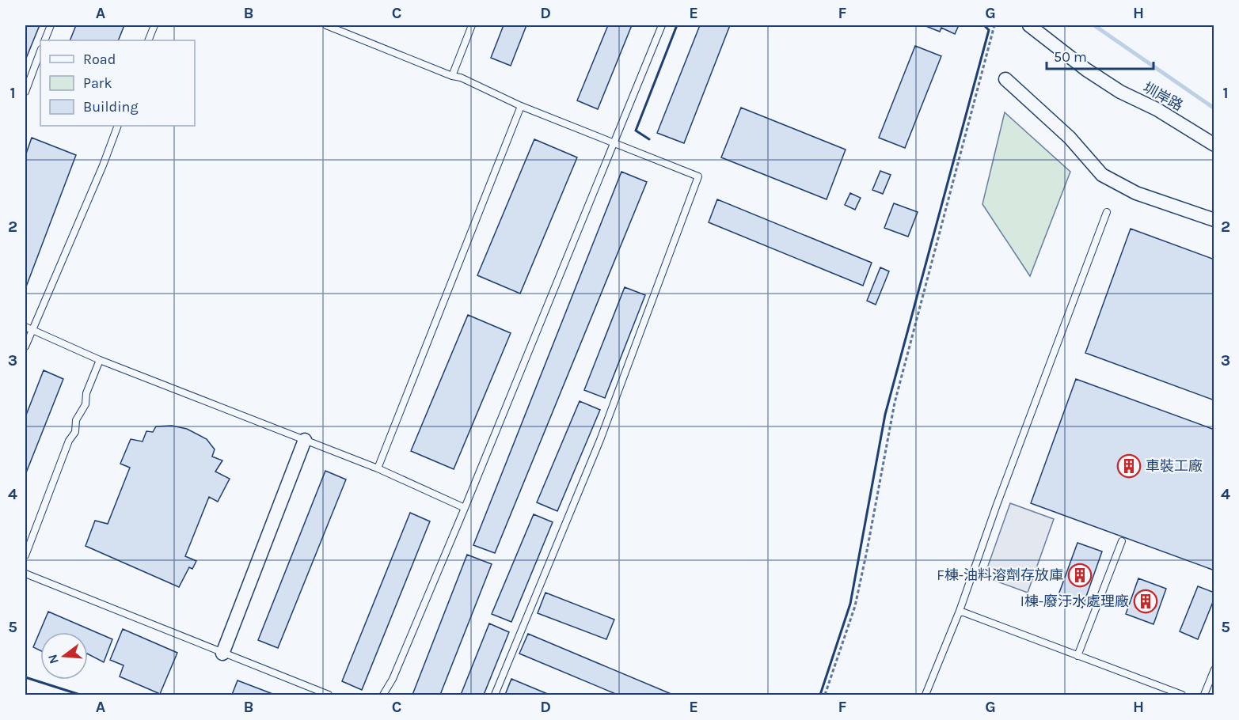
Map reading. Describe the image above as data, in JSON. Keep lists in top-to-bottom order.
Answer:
{
  "streets": {
    "street": ["圳岸路"]
  },
  "places": {
    "building": ["車裝工廠", "F棟-油料溶劑存放庫", "I棟-廢汙水處理廠"]
  },
  "legend": ["Road", "Park", "Building"],
  "scale_bar": "50 m",
  "north": "left",
  "grid": {
    "columns": [
      "A",
      "B",
      "C",
      "D",
      "E",
      "F",
      "G",
      "H"
    ],
    "rows": [
      "1",
      "2",
      "3",
      "4",
      "5"
    ]
  }
}
